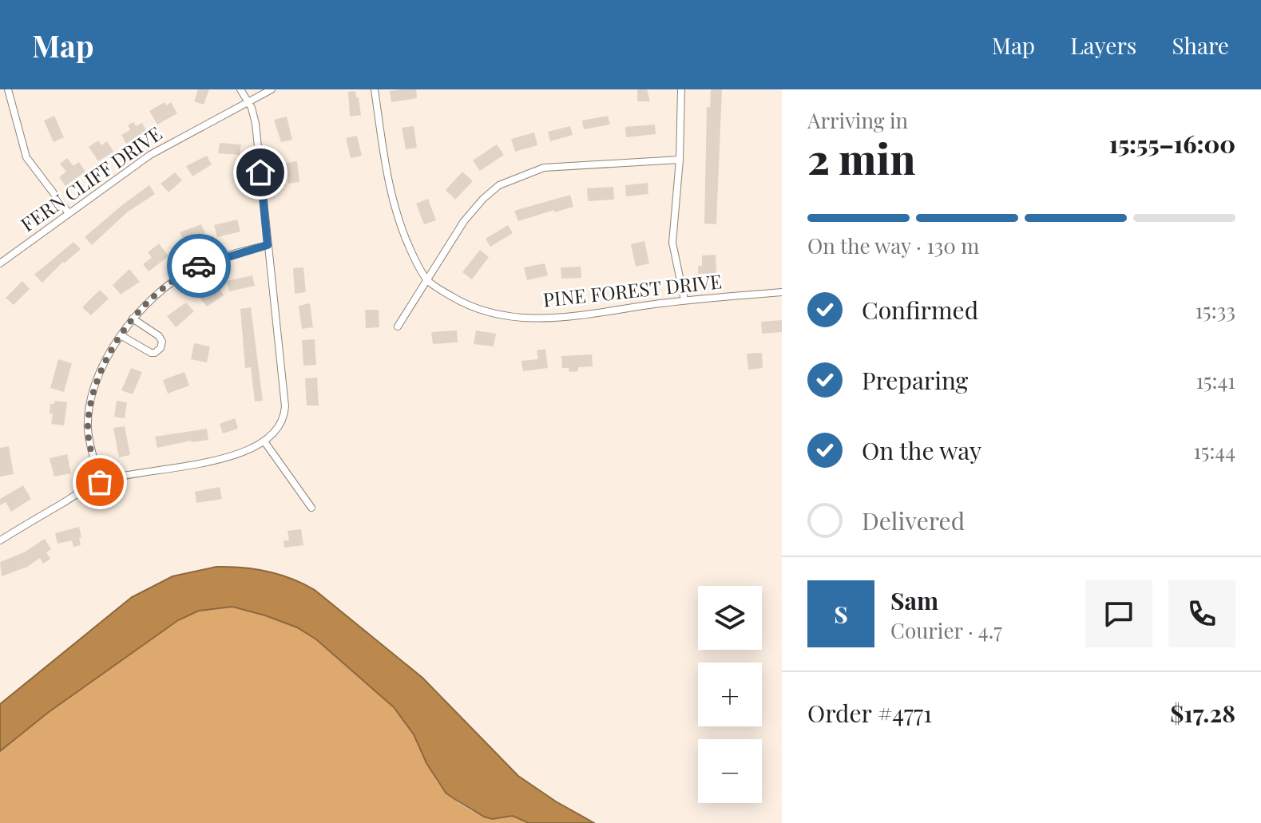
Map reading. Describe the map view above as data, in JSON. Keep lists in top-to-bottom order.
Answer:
{
  "streets": {
    "street": ["FERN CLIFF DRIVE", "PINE FOREST DRIVE"]
  },
  "page": {
    "header": "Map",
    "nav": ["Map", "Layers", "Share"],
    "heading": ["2 min", "Arriving in", "15:55–16:00"],
    "panel": [
      "Sam",
      "Courier · 4.7",
      "Order #4771",
      "$17.28"
    ],
    "bar": "On the way · 130 m",
    "list": [
      ["Confirmed", "15:33"],
      ["Preparing", "15:41"],
      ["On the way", "15:44"],
      "Delivered"
    ],
    "round": "S",
    "map_buttons": ["+", "−"]
  }
}
